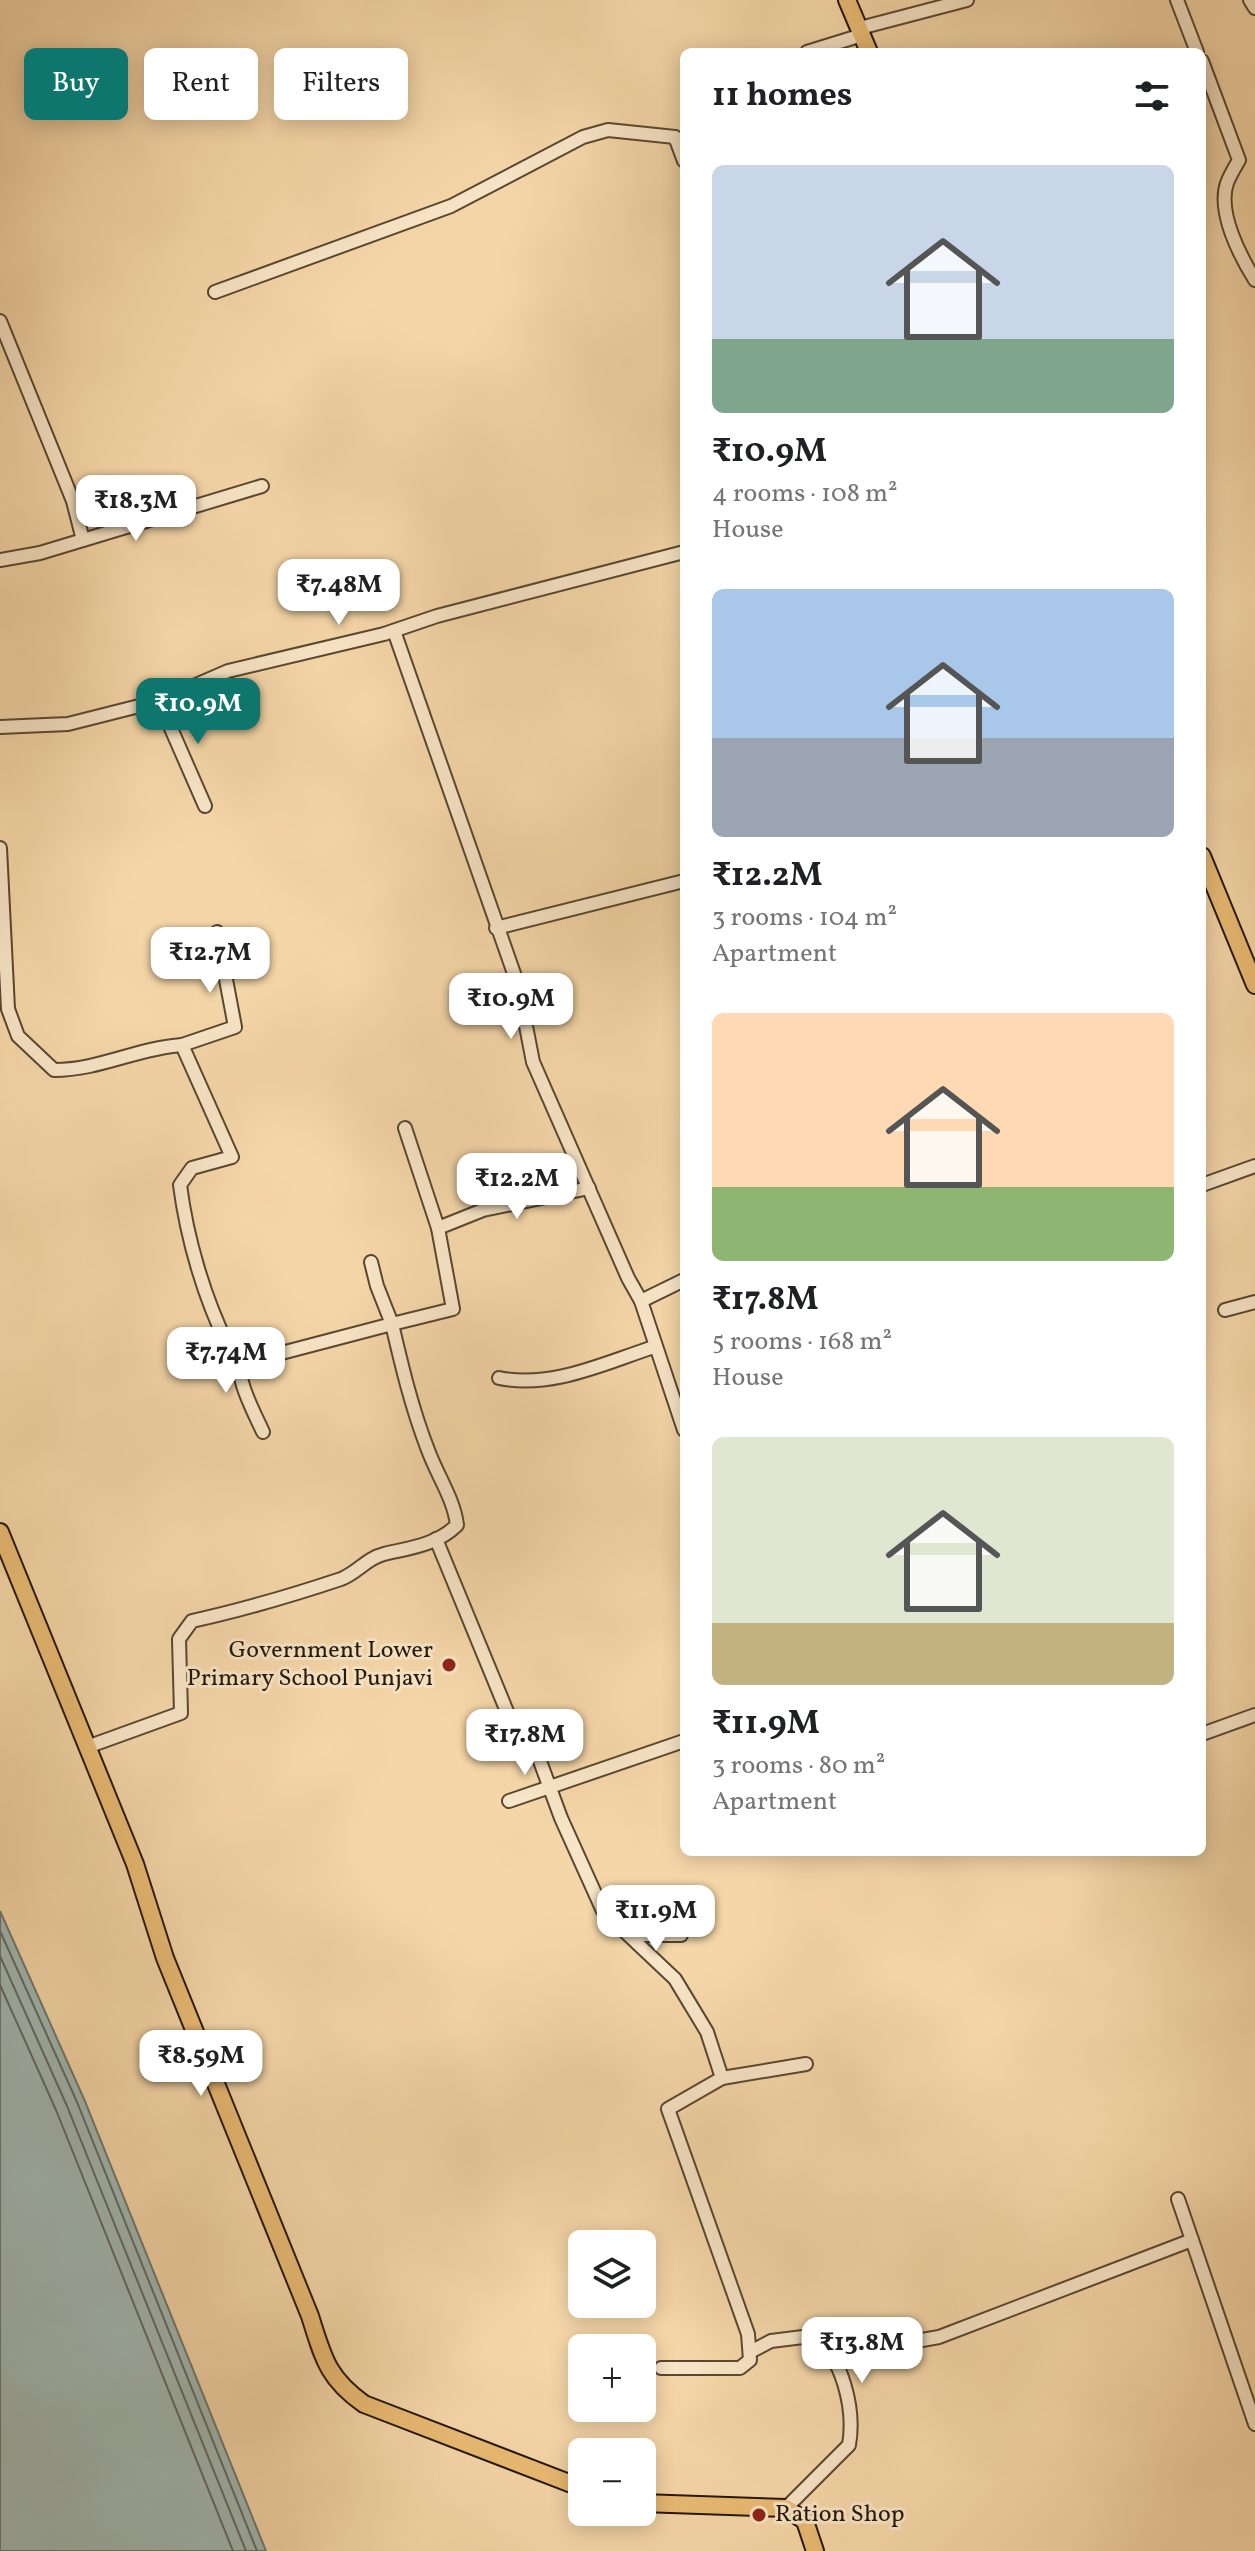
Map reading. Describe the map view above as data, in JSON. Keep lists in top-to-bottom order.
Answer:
{
  "places": ["Government Lower Primary School Punjavi", "Ration Shop"],
  "page": {
    "chip": ["Buy", "Rent", "Filters"],
    "heading": "11 homes",
    "list": [
      {
        "name": "₹10.9M",
        "note": "4 rooms · 108 m² · House"
      },
      {
        "name": "₹12.2M",
        "note": "3 rooms · 104 m² · Apartment"
      },
      {
        "name": "₹17.8M",
        "note": "5 rooms · 168 m² · House"
      },
      {
        "name": "₹11.9M",
        "note": "3 rooms · 80 m² · Apartment"
      }
    ],
    "price": [
      "₹18.3M",
      "₹7.48M",
      "₹10.9M",
      "₹12.7M",
      "₹10.9M",
      "₹12.2M",
      "₹7.74M",
      "₹17.8M",
      "₹11.9M",
      "₹8.59M",
      "₹13.8M"
    ],
    "map_buttons": ["+", "−"]
  }
}
